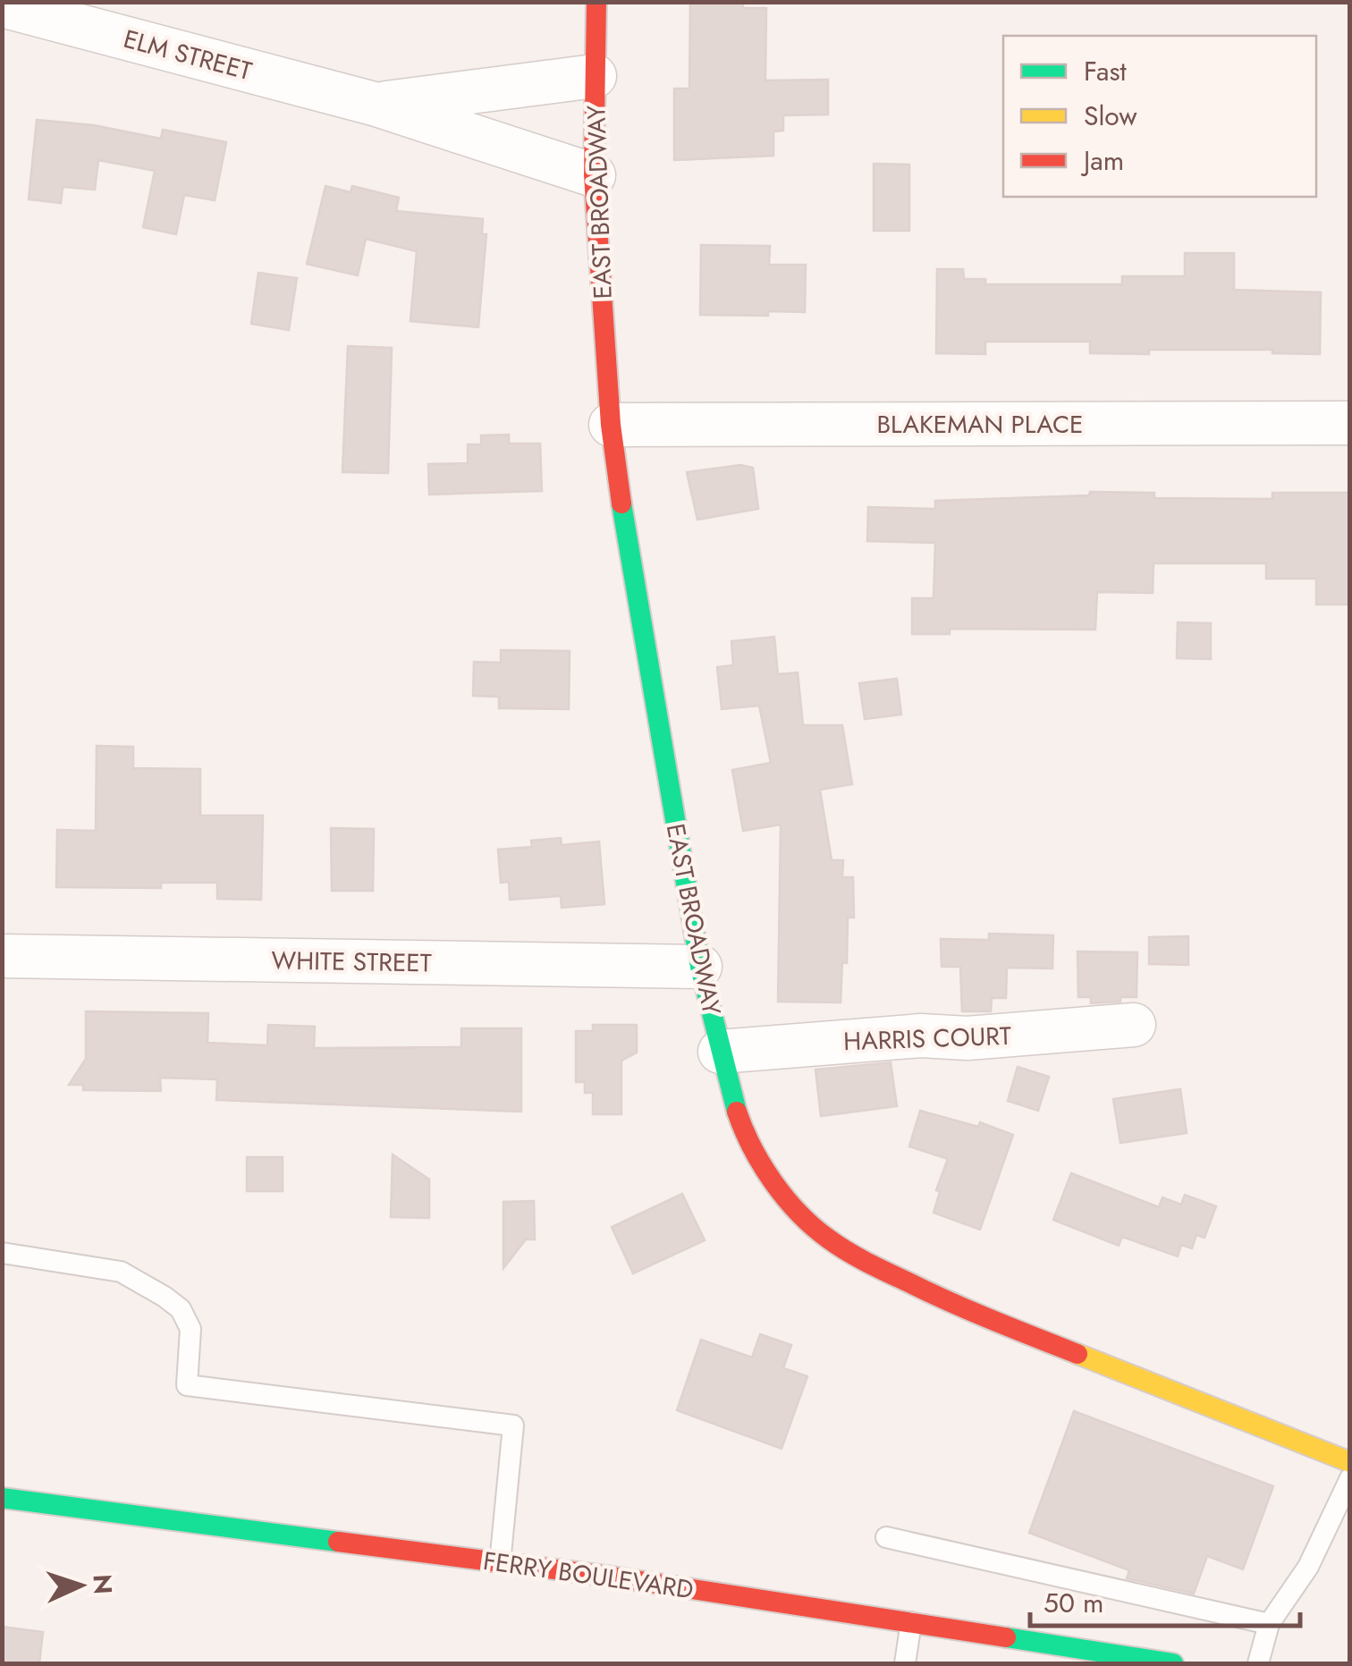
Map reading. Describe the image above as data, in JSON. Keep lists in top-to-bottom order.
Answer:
{
  "streets": {
    "street": [
      "ELM STREET",
      "EAST BROADWAY",
      "BLAKEMAN PLACE",
      "WHITE STREET",
      "HARRIS COURT",
      "FERRY BOULEVARD"
    ]
  },
  "crossings": [
    ["ELM STREET", "EAST BROADWAY"],
    ["EAST BROADWAY", "BLAKEMAN PLACE"],
    ["EAST BROADWAY", "WHITE STREET"],
    ["EAST BROADWAY", "HARRIS COURT"]
  ],
  "legend": ["Fast", "Slow", "Jam"],
  "scale_bar": "50 m",
  "north": "right"
}
